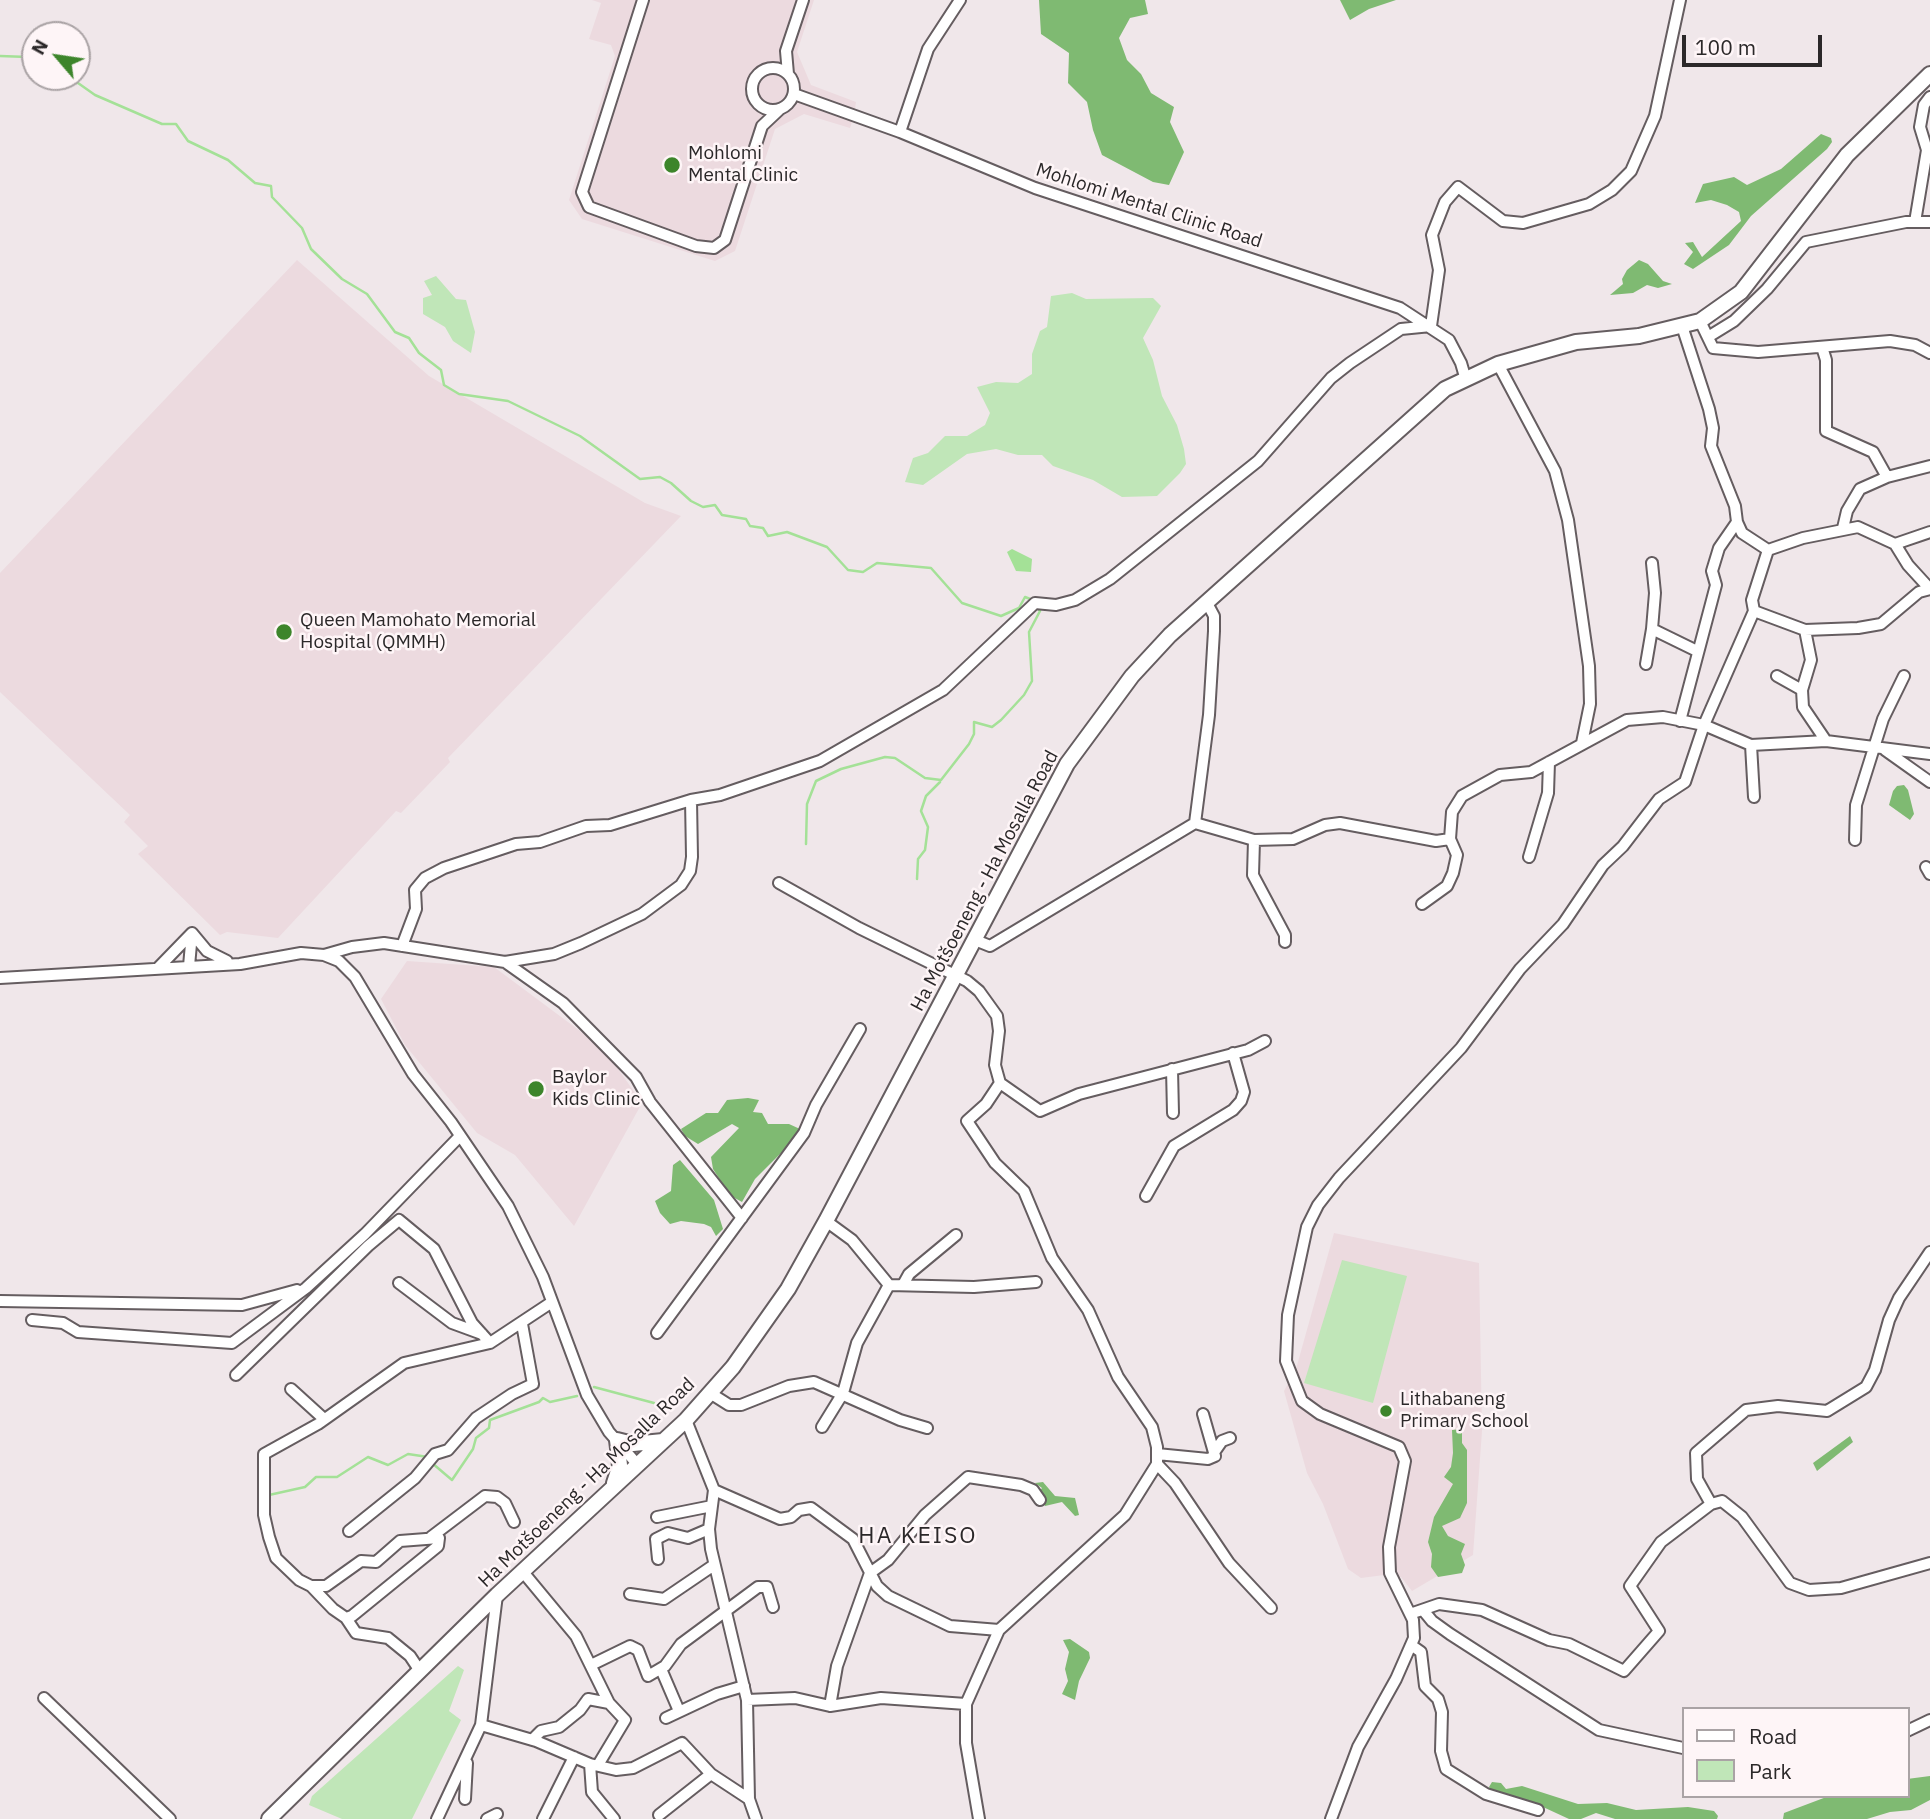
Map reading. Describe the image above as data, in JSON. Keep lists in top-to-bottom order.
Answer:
{
  "streets": {
    "main road": ["Ha Motšoeneng - Ha Mosalla Road"],
    "street": ["Mohlomi Mental Clinic Road"]
  },
  "crossings": [
    ["Mohlomi Mental Clinic Road", "Ha Motšoeneng - Ha Mosalla Road"]
  ],
  "districts": ["HA KEISO"],
  "places": [
    "Mohlomi Mental Clinic",
    "Queen Mamohato Memorial Hospital (QMMH)",
    "Baylor Kids Clinic",
    "Lithabaneng Primary School"
  ],
  "legend": ["Road", "Park"],
  "scale_bar": "100 m",
  "north": "top left"
}
